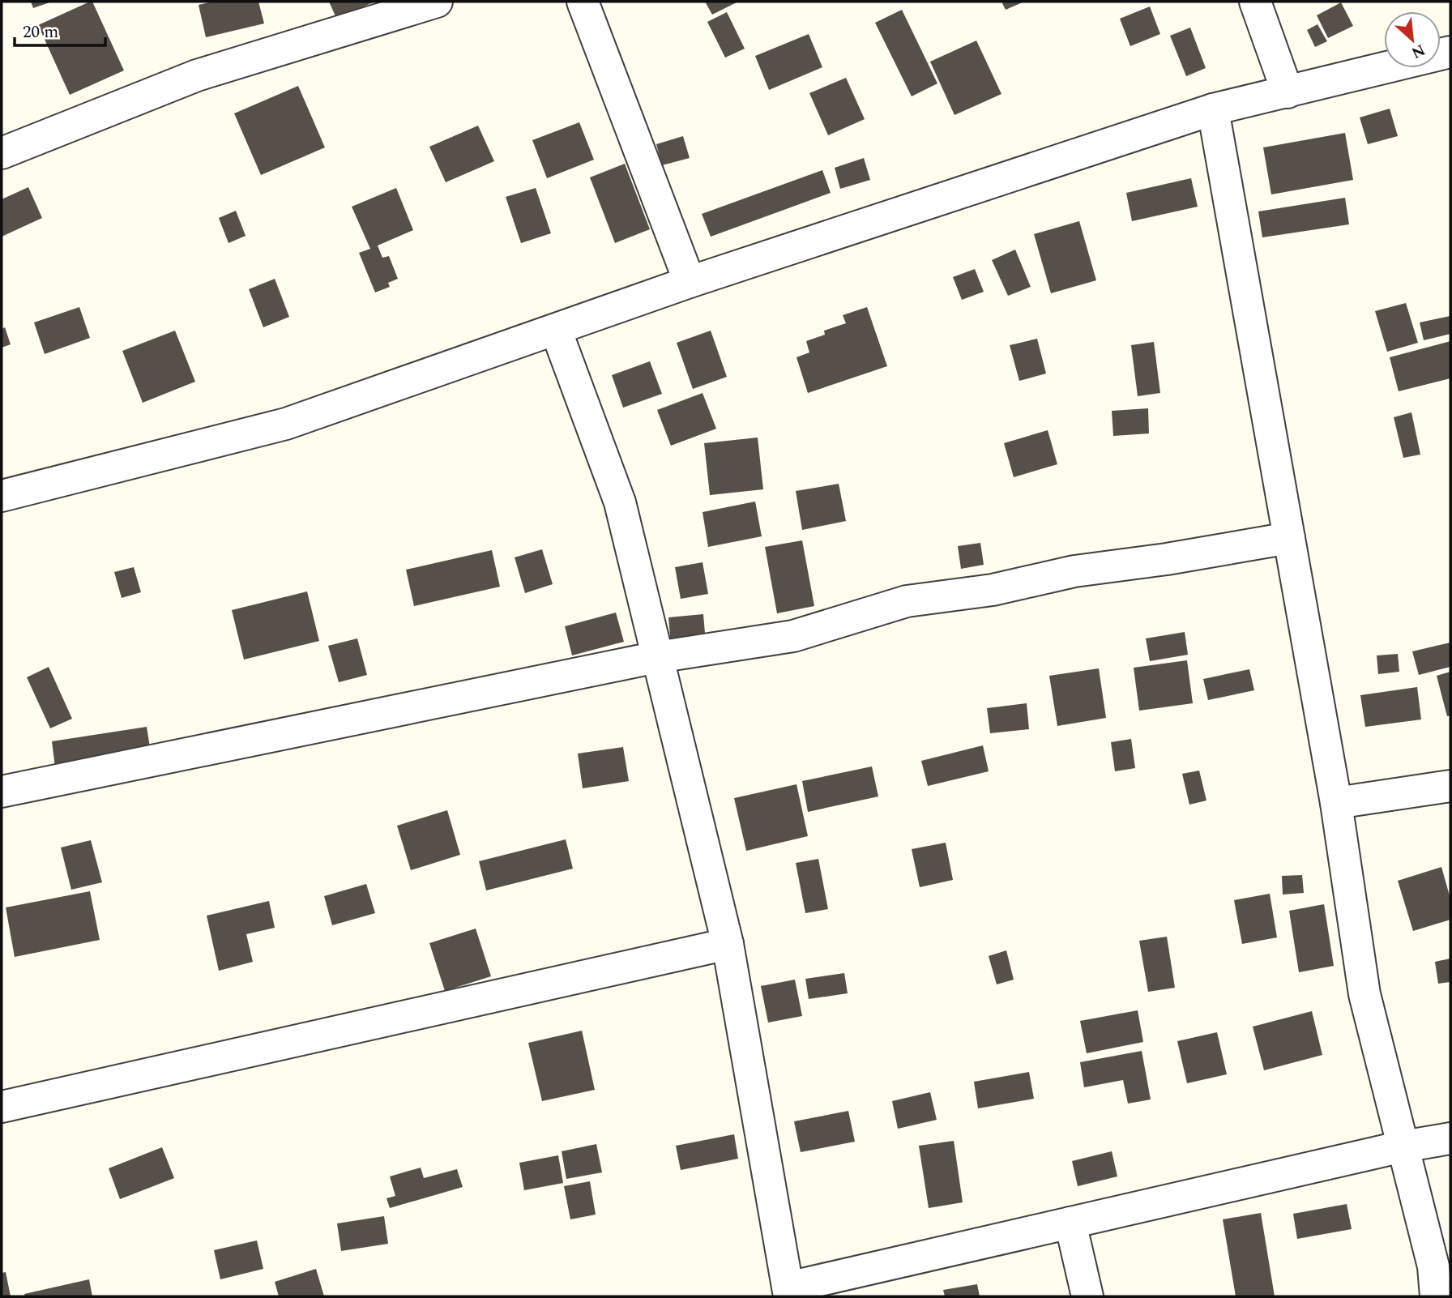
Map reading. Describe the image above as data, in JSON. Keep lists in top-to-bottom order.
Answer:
{
  "scale_bar": "20 m",
  "north": "bottom right"
}
